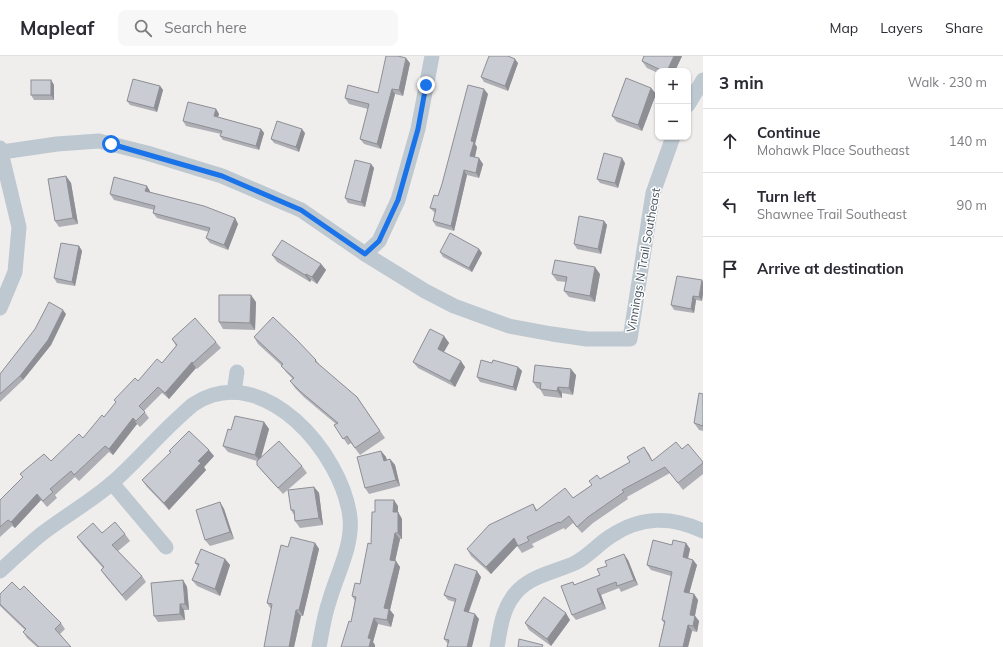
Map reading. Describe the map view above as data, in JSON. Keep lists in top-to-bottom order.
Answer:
{
  "streets": {
    "street": ["Vinnings N Trail Southeast"]
  },
  "page": {
    "header": "Mapleaf",
    "search": "Search here",
    "nav": ["Map", "Layers", "Share"],
    "heading": ["3 min", "Walk · 230 m"],
    "map_buttons": ["+", "−"],
    "list": [
      ["Continue", "Mohawk Place Southeast", "140 m"],
      ["Turn left", "Shawnee Trail Southeast", "90 m"],
      "Arrive at destination"
    ]
  }
}
